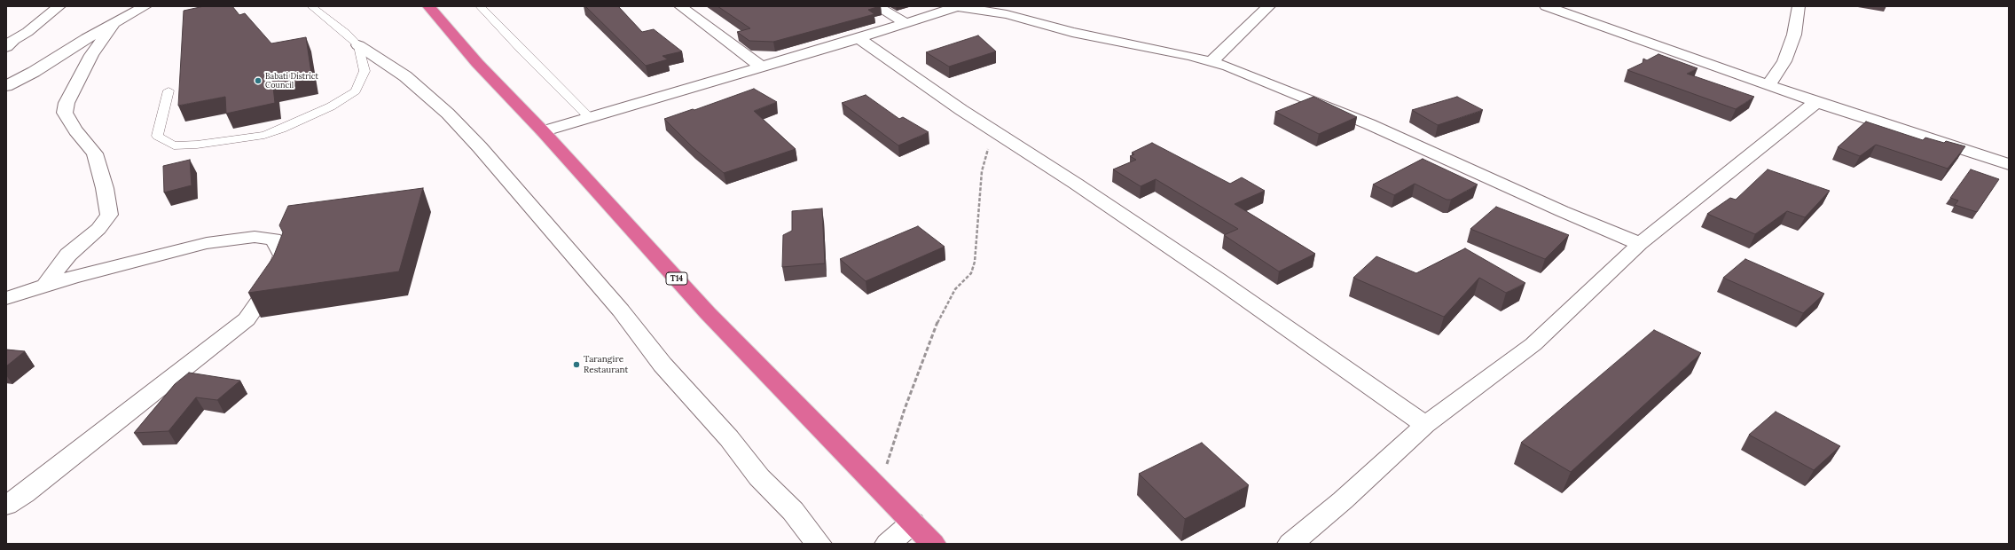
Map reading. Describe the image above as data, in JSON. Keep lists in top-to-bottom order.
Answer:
{
  "streets": {
    "highway": ["T14"]
  },
  "places": ["Babati District Council", "Tarangire Restaurant"]
}
